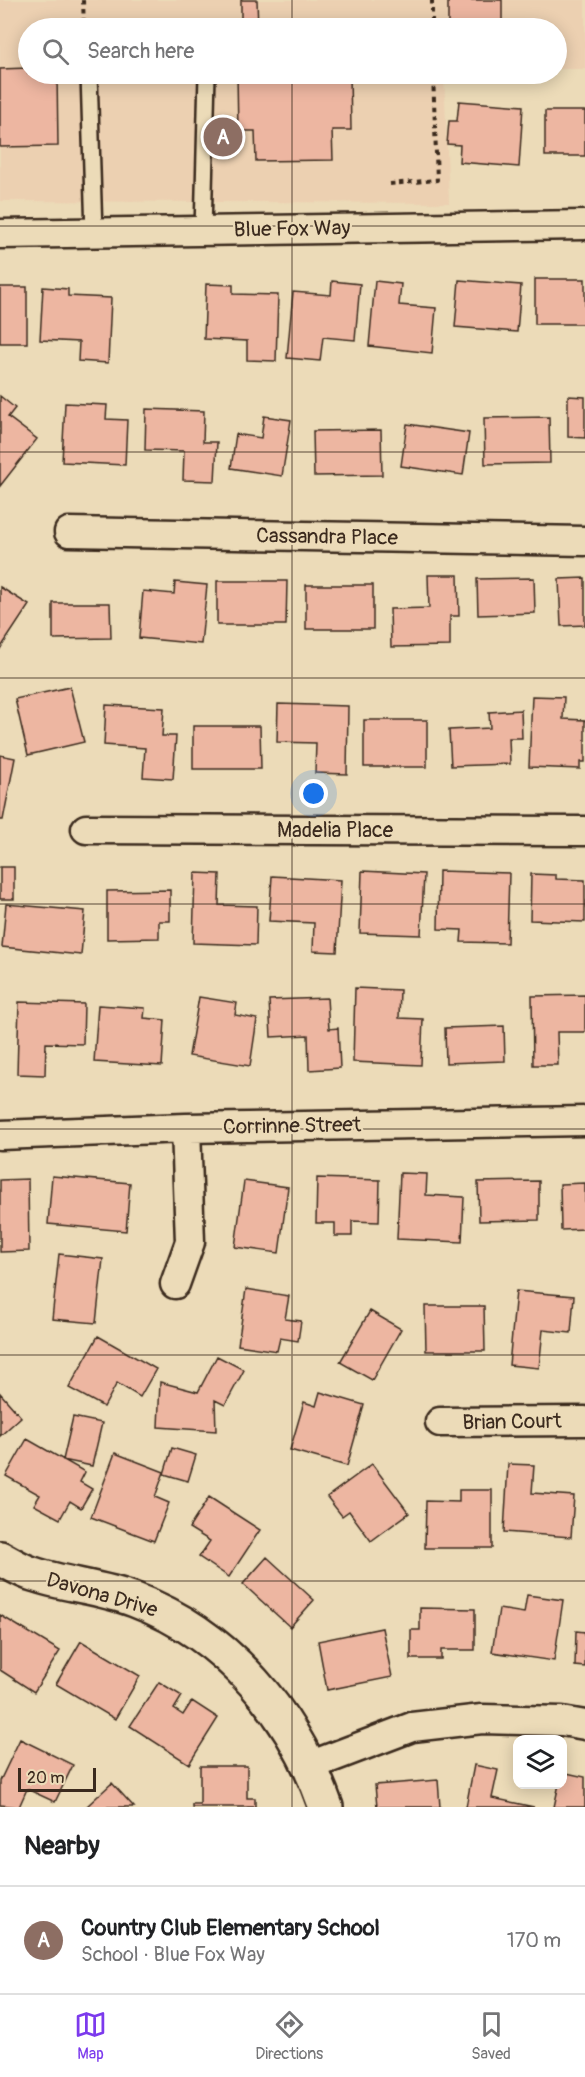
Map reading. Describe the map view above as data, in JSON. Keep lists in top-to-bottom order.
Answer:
{
  "streets": {
    "street": [
      "Blue Fox Way",
      "Cassandra Place",
      "Madelia Place",
      "Corrinne Street",
      "Brian Court",
      "Davona Drive"
    ]
  },
  "scale_bar": "20 m",
  "page": {
    "search": "Search here",
    "pins": "A",
    "scale": "20 m",
    "heading": "Nearby",
    "list": [
      {
        "mark": "A",
        "name": "Country Club Elementary School",
        "note": "School · Blue Fox Way",
        "value": "170 m"
      }
    ],
    "nav": ["Map", "Directions", "Saved"]
  }
}
